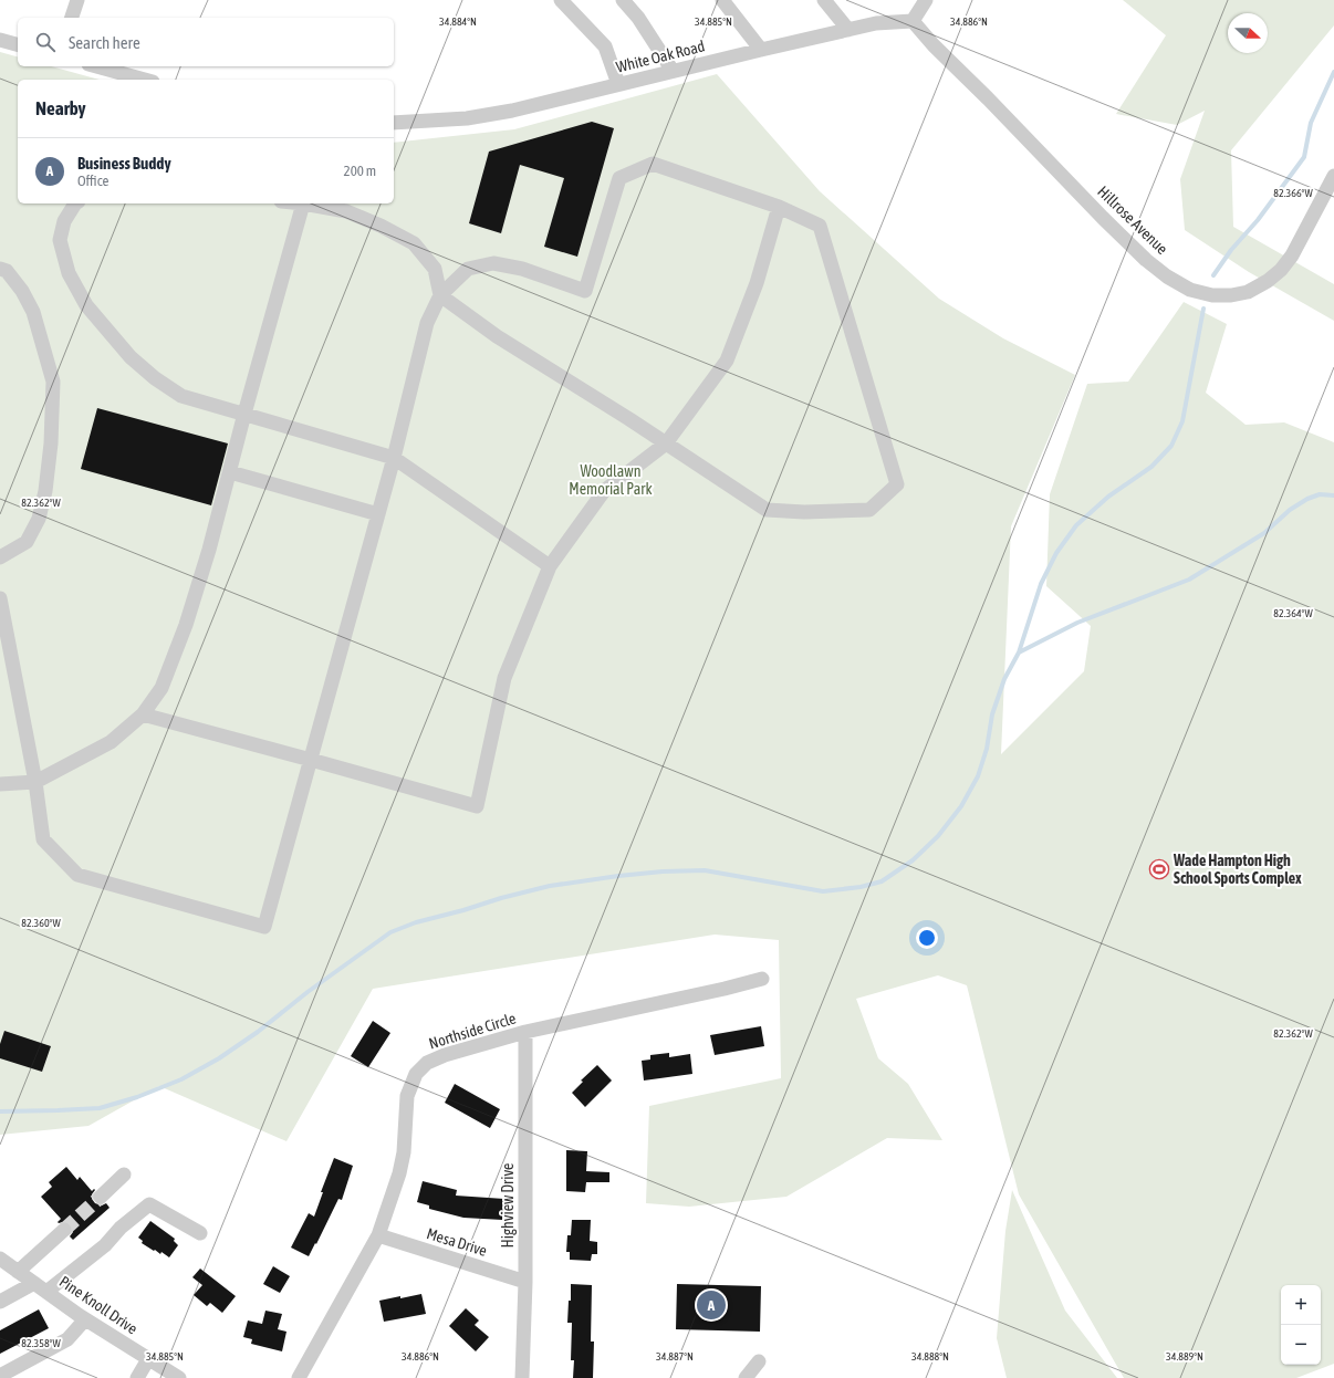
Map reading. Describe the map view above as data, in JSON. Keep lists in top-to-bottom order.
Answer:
{
  "streets": {
    "street": [
      "White Oak Road",
      "Hillrose Avenue",
      "Northside Circle",
      "Highview Drive",
      "Mesa Drive",
      "Pine Knoll Drive"
    ]
  },
  "crossings": [
    ["White Oak Road", "Hillrose Avenue"],
    ["Northside Circle", "Highview Drive"],
    ["Northside Circle", "Mesa Drive"],
    ["Highview Drive", "Mesa Drive"]
  ],
  "parks": ["Woodlawn Memorial Park"],
  "places": {
    "sports": ["Wade Hampton High School Sports Complex"]
  },
  "north": "right",
  "page": {
    "search": "Search here",
    "heading": "Nearby",
    "list": [
      {
        "mark": "A",
        "name": "Business Buddy",
        "note": "Office",
        "value": "200 m"
      }
    ],
    "map_buttons": ["+", "−"],
    "pins": "A"
  },
  "coordinates": [
    "34.884°N",
    "34.885°N",
    "34.886°N",
    "82.366°W",
    "82.362°W",
    "82.364°W",
    "82.360°W",
    "82.358°W",
    "34.887°N",
    "34.888°N",
    "34.889°N"
  ]
}
